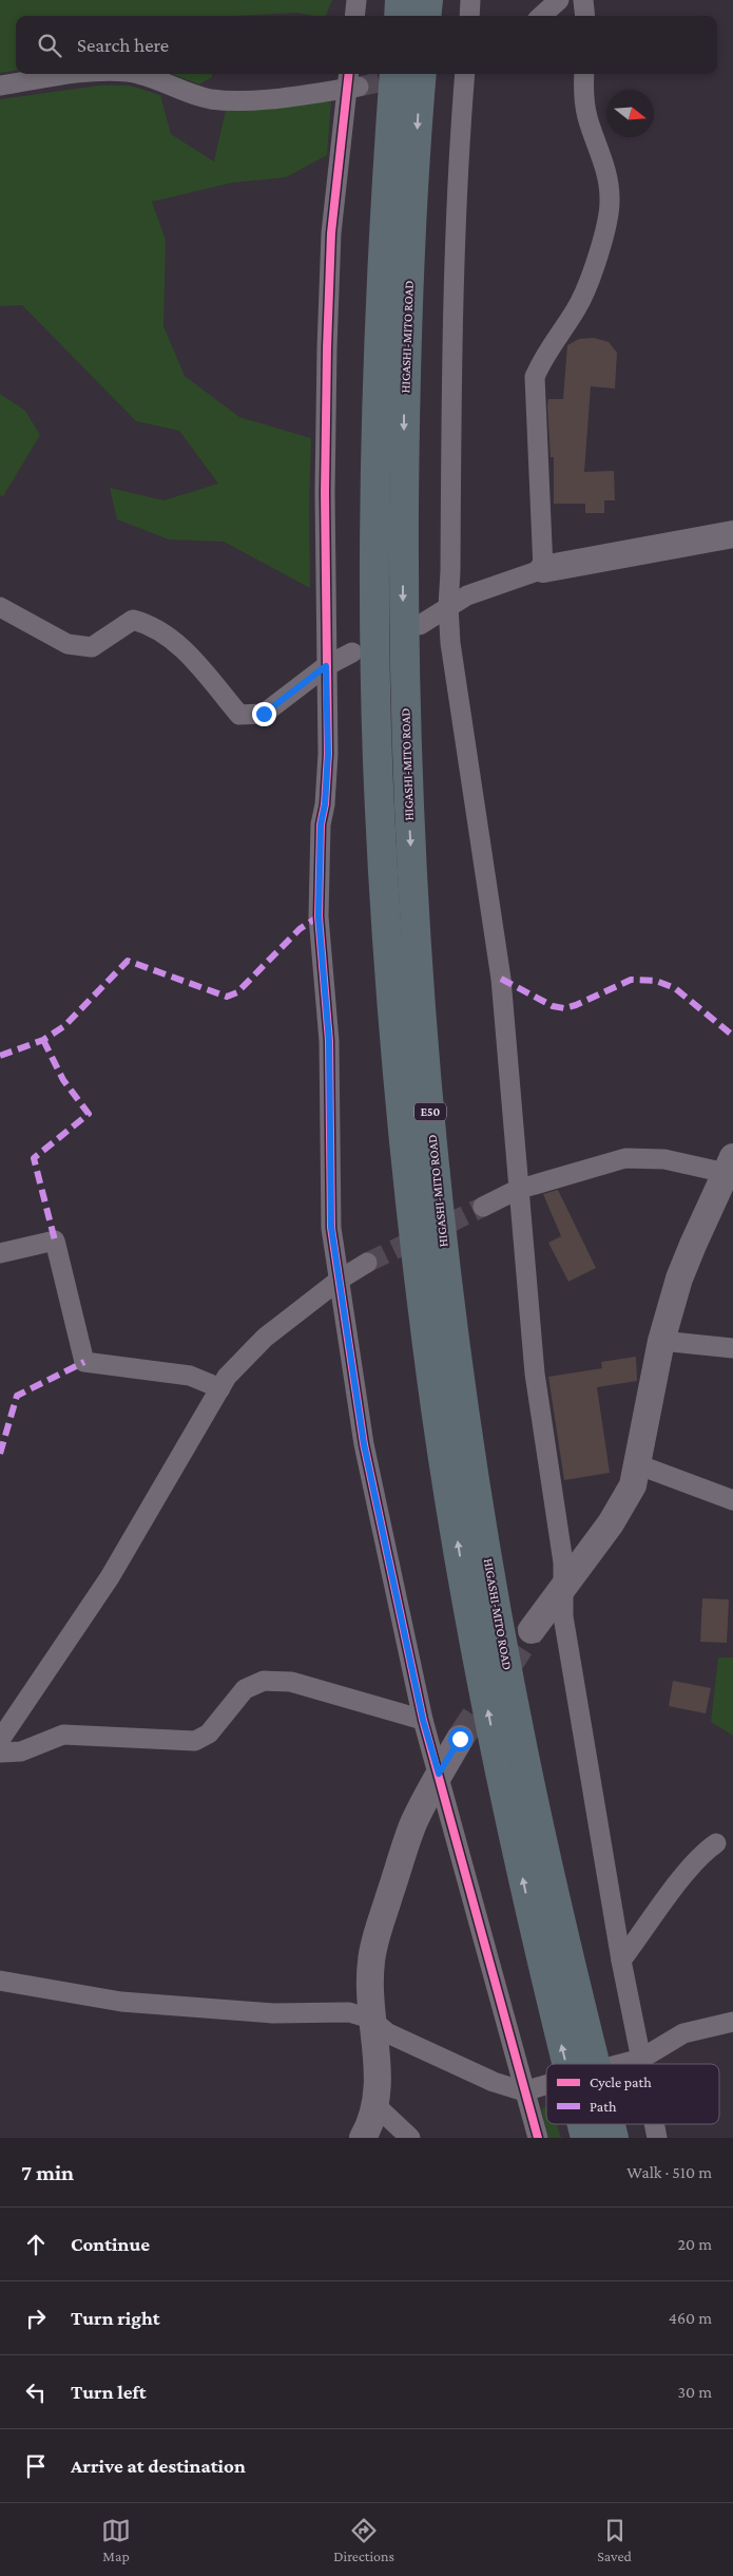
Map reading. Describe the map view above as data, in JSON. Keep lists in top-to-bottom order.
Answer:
{
  "streets": {
    "highway": ["HIGASHI-MITO ROAD", "E50"]
  },
  "legend": ["Cycle path", "Path"],
  "north": "right",
  "page": {
    "search": "Search here",
    "heading": ["7 min", "Walk · 510 m"],
    "list": [
      ["Continue", "20 m"],
      ["Turn right", "460 m"],
      ["Turn left", "30 m"],
      "Arrive at destination"
    ],
    "nav": ["Map", "Directions", "Saved"]
  }
}
